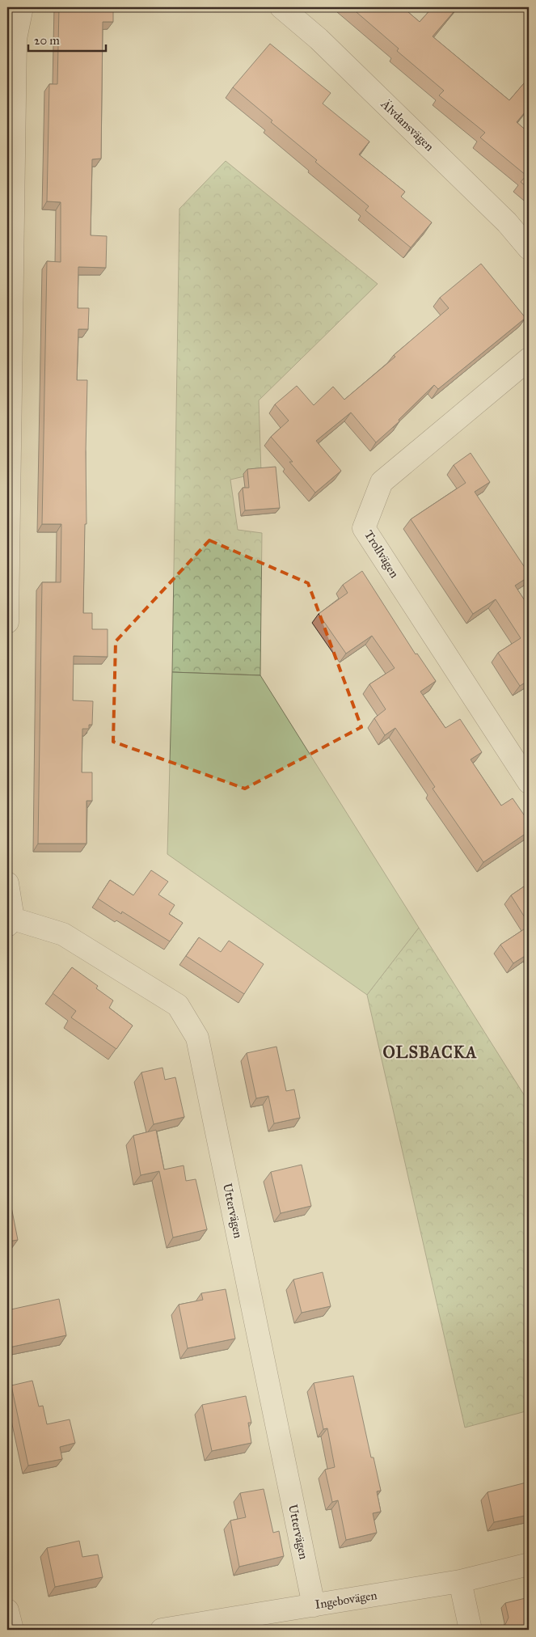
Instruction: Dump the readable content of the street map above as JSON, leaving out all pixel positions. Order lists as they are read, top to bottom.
{
  "streets": {
    "street": [
      "Älvdansvägen",
      "Trollvägen",
      "Uttervägen",
      "Ingebovägen"
    ]
  },
  "crossings": [
    ["Uttervägen", "Ingebovägen"]
  ],
  "districts": ["OLSBACKA"],
  "scale_bar": "20 m"
}
